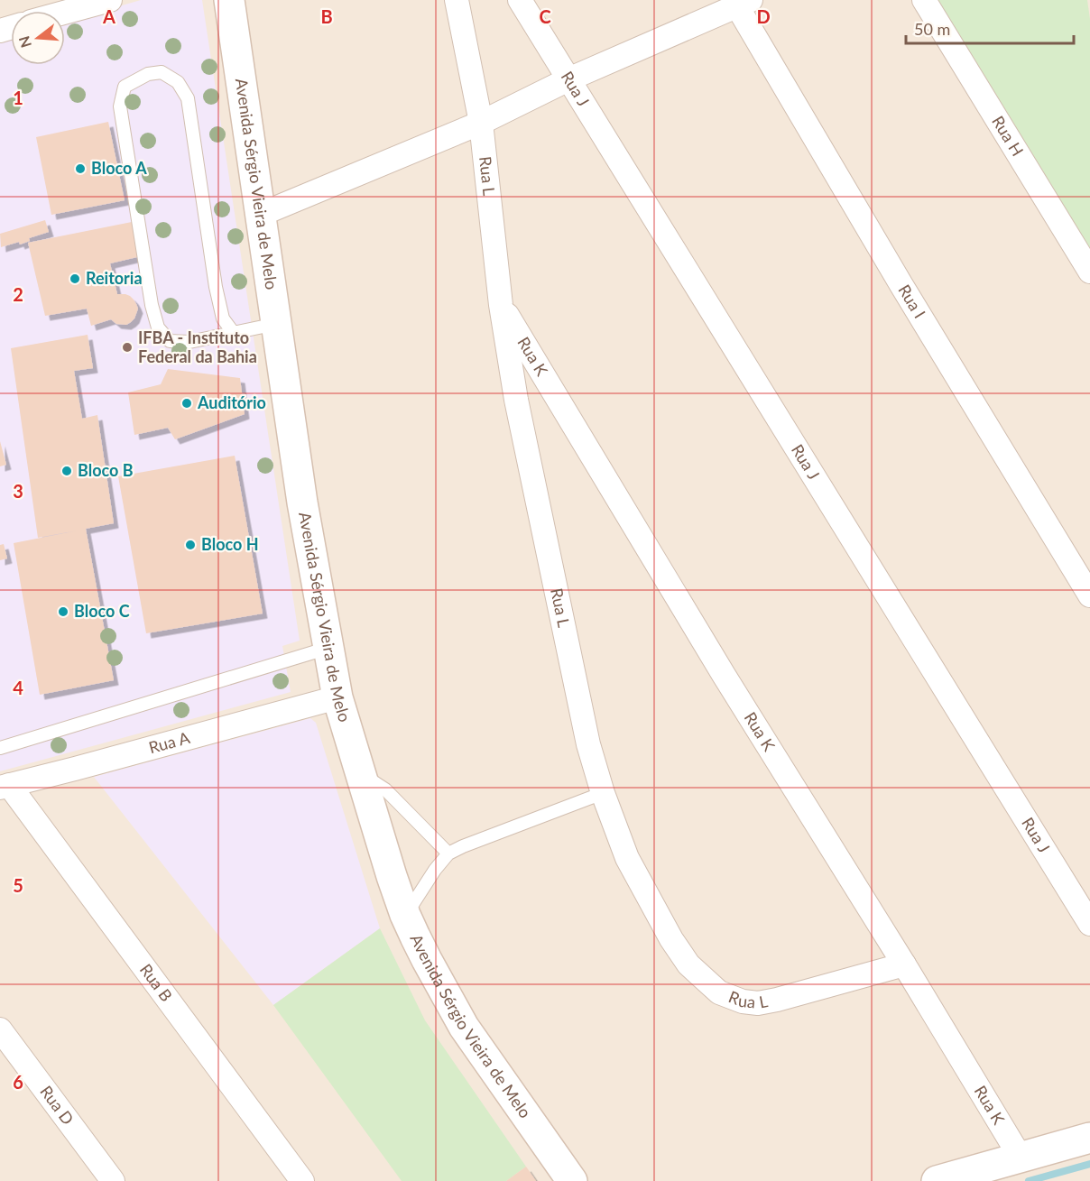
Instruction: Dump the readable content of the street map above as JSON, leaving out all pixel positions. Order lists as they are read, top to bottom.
{
  "streets": {
    "street": [
      "Rua J",
      "Rua H",
      "Rua L",
      "Avenida Sérgio Vieira de Melo",
      "Rua I",
      "Rua K",
      "Rua A",
      "Rua B",
      "Rua D"
    ]
  },
  "crossings": [
    ["Rua L", "Rua K"],
    ["Avenida Sérgio Vieira de Melo", "Rua A"],
    ["Rua A", "Rua B"]
  ],
  "places": [
    "Bloco A",
    "Reitoria",
    "IFBA - Instituto Federal da Bahia",
    "Auditório",
    "Bloco B",
    "Bloco H",
    "Bloco C"
  ],
  "scale_bar": "50 m",
  "north": "left",
  "grid": {
    "columns": [
      "A",
      "B",
      "C",
      "D"
    ],
    "rows": [
      "1",
      "2",
      "3",
      "4",
      "5",
      "6"
    ]
  }
}
